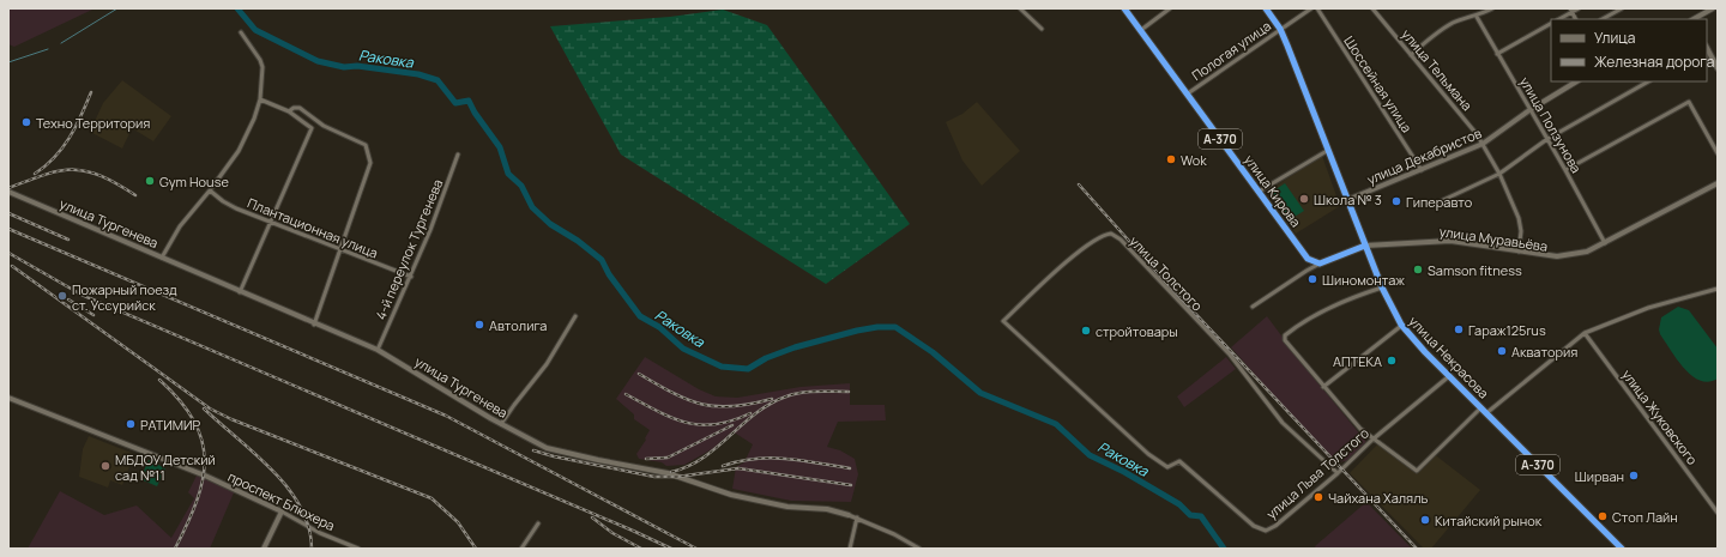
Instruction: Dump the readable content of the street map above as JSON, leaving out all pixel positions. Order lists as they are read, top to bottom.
{
  "streets": {
    "highway": ["А-370", "улица Кирова", "улица Некрасова"],
    "street": [
      "Пологая улица",
      "улица Тельмана",
      "Шоссейная улица",
      "улица Ползунова",
      "улица Декабристов",
      "улица Тургенева",
      "Плантационная улица",
      "улица Муравьёва",
      "4-й переулок Тургенева",
      "улица Толстого",
      "улица Жуковского",
      "улица Льва Толстого",
      "проспект Блюхера"
    ]
  },
  "crossings": [
    ["Пологая улица", "улица Кирова"],
    ["Пологая улица", "улица Некрасова"],
    ["улица Тельмана", "улица Декабристов"],
    ["улица Тельмана", "улица Муравьёва"],
    ["Шоссейная улица", "улица Декабристов"],
    ["улица Ползунова", "улица Декабристов"],
    ["улица Ползунова", "улица Муравьёва"],
    ["улица Декабристов", "улица Некрасова"],
    ["улица Тургенева", "4-й переулок Тургенева"],
    ["Плантационная улица", "4-й переулок Тургенева"],
    ["улица Муравьёва", "улица Некрасова"],
    ["улица Толстого", "улица Льва Толстого"],
    ["улица Некрасова", "улица Льва Толстого"]
  ],
  "water": ["Раковка"],
  "places": [
    "Техно Территория",
    "Wok",
    "Gym House",
    "Школа № 3",
    "Гиперавто",
    "Samson fitness",
    "Шиномонтаж",
    "Пожарный поезд ст. Уссурийск",
    "Автолига",
    "Гараж125rus",
    "стройтовары",
    "Акватория",
    "АПТЕКА",
    "РАТИМИР",
    "МБДОУ Детский сад №11",
    "Ширван",
    "Чайхана Халяль",
    "Стоп Лайн",
    "Китайский рынок"
  ],
  "legend": ["Улица", "Железная дорога"]
}
